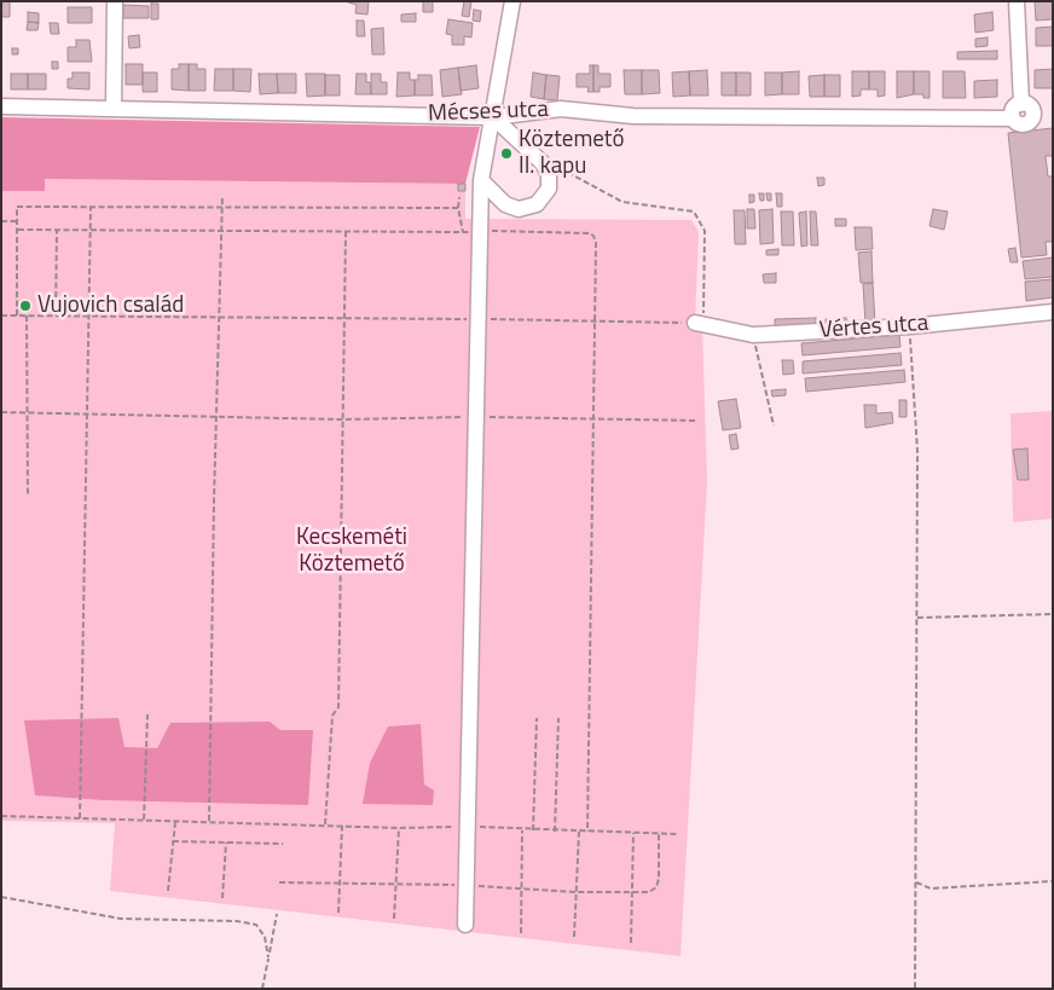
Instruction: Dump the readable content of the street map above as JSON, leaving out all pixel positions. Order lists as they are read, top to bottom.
{
  "streets": {
    "street": ["Mécses utca", "Vértes utca"]
  },
  "parks": ["Kecskeméti Köztemető"],
  "places": ["Köztemető II. kapu", "Vujovich család"]
}
